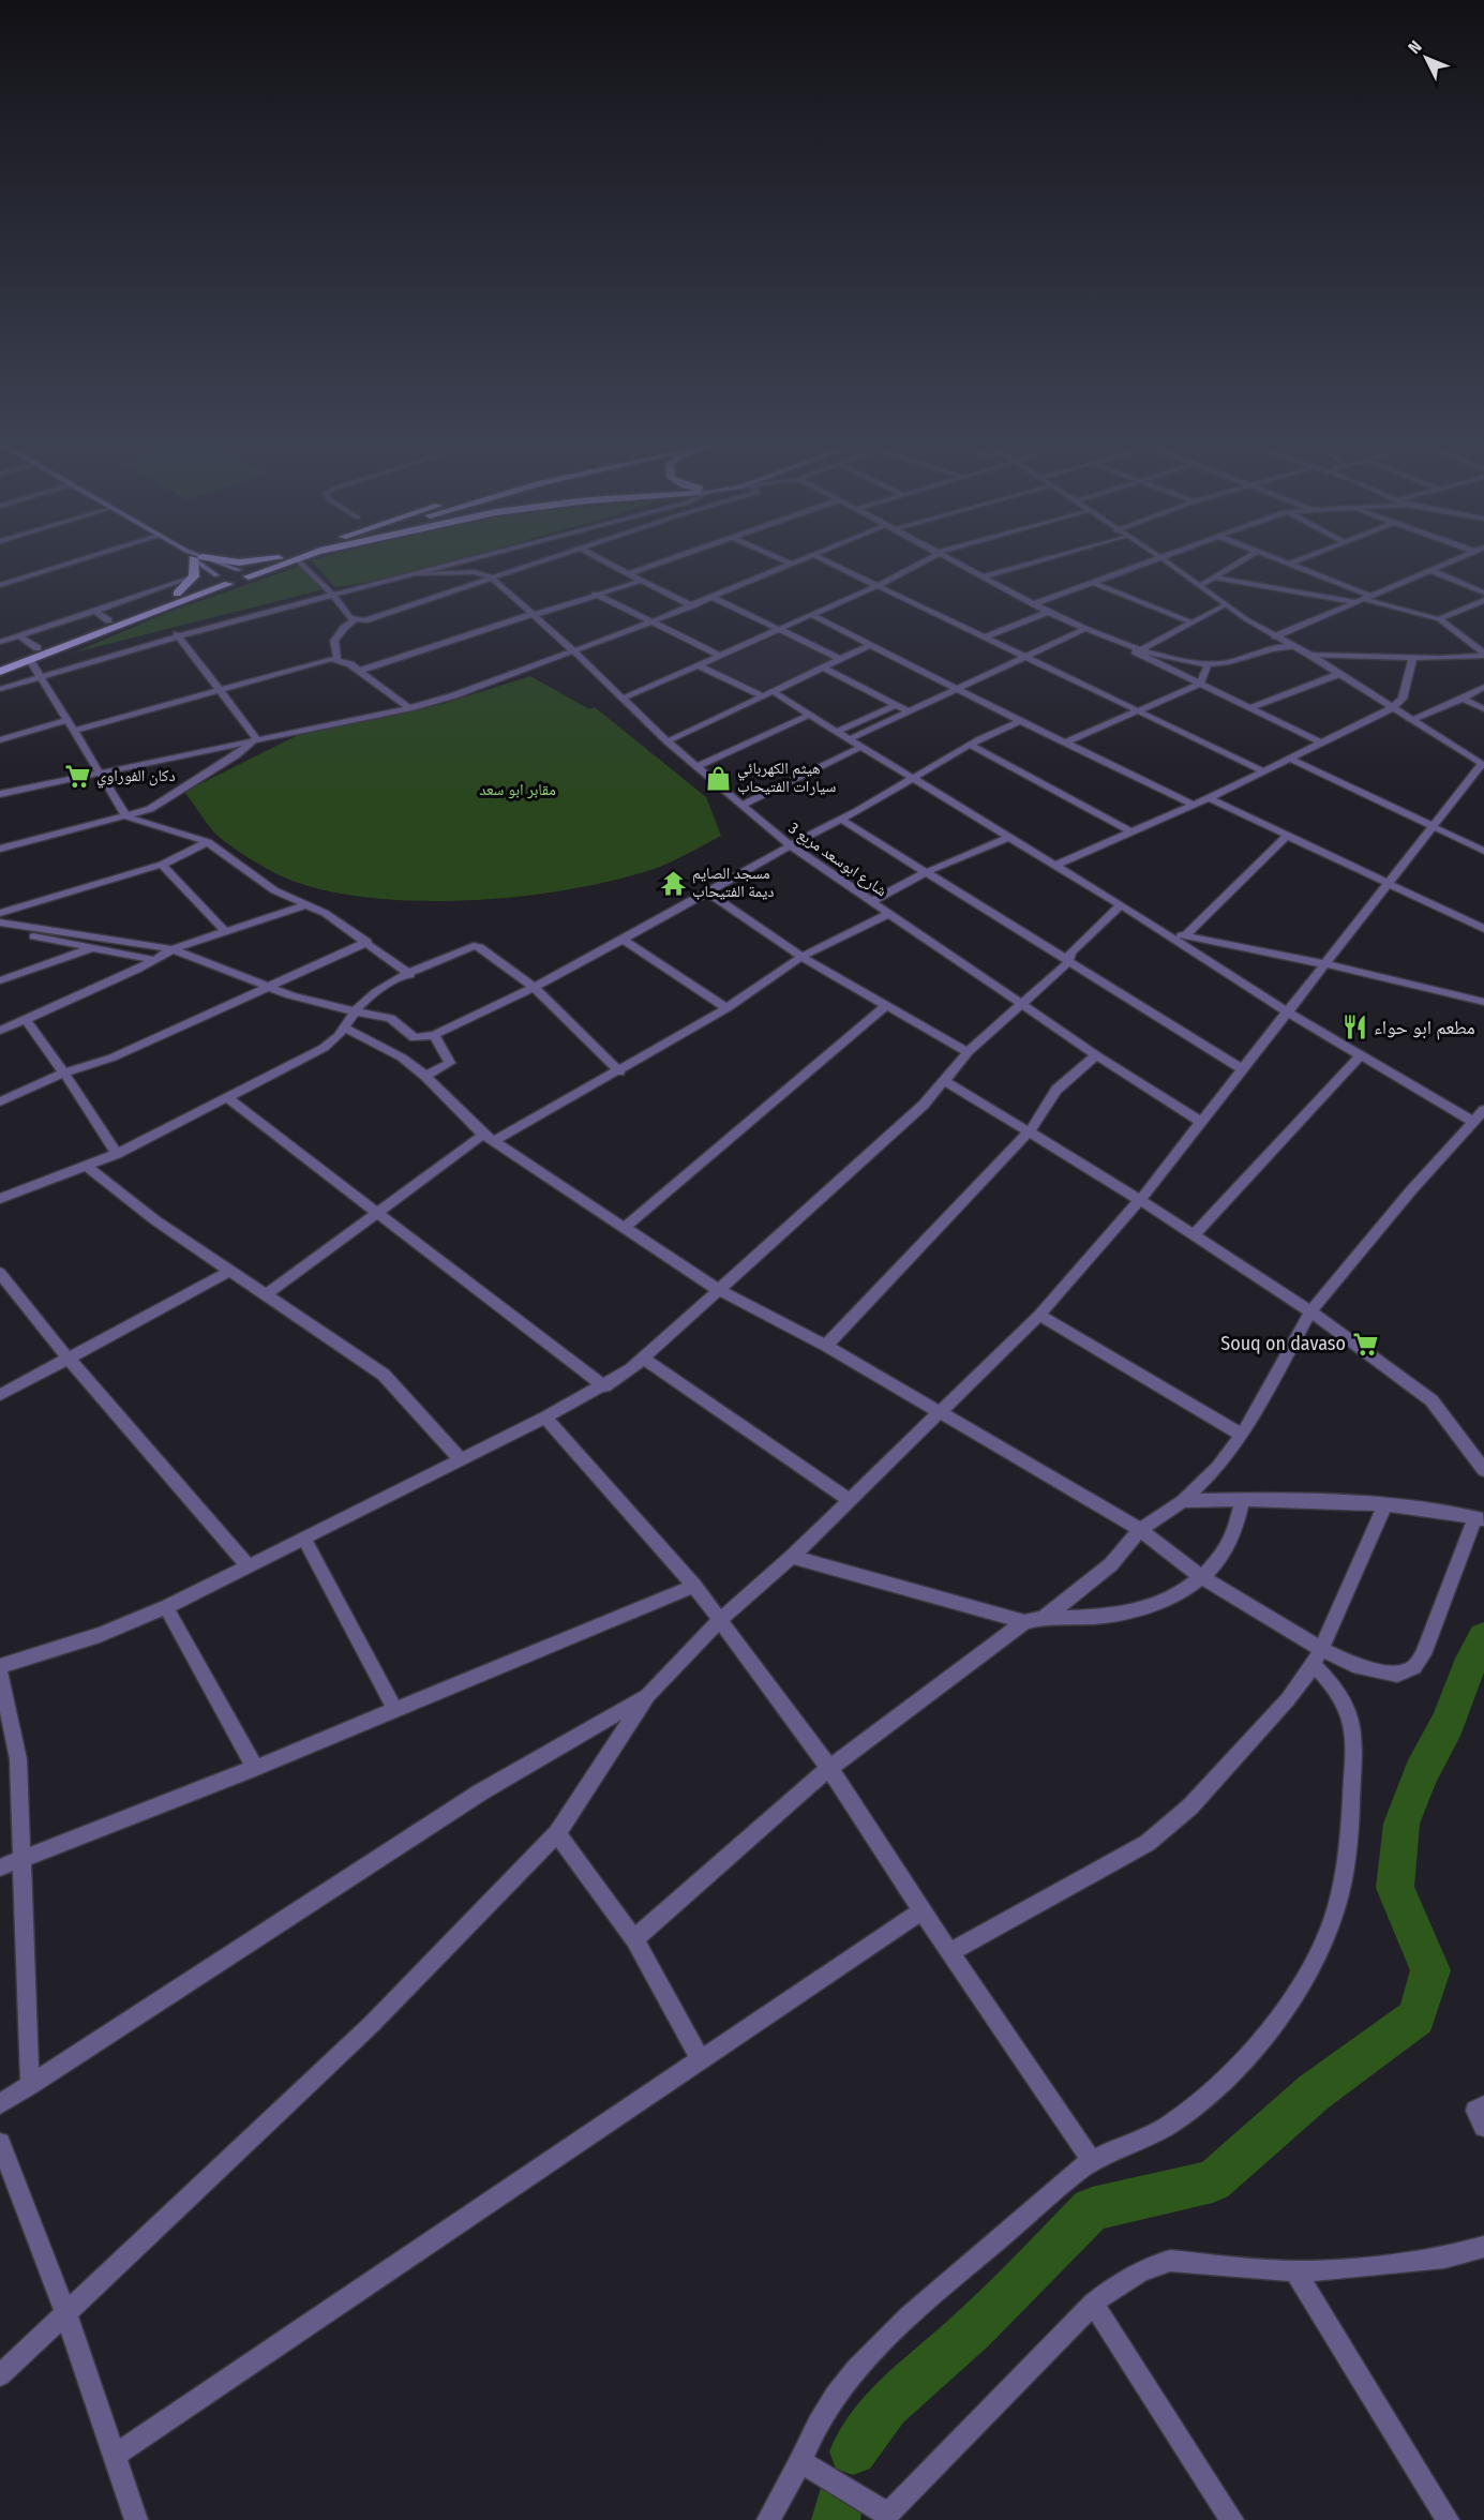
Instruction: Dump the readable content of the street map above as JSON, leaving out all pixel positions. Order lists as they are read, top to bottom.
{
  "streets": {
    "street": ["شارع ابوسعد مربع 3"]
  },
  "parks": ["مقابر ابو سعد"],
  "places": {
    "supermarket": ["دكان الفوراوي", "Souq on davaso"],
    "shop": ["هيثم الكهربائي سيارات الفتيحاب"],
    "temple": ["مسجد الصايم ديمة الفتيحاب"],
    "restaurant": ["مطعم ابو حواء"]
  },
  "north": "top left"
}
